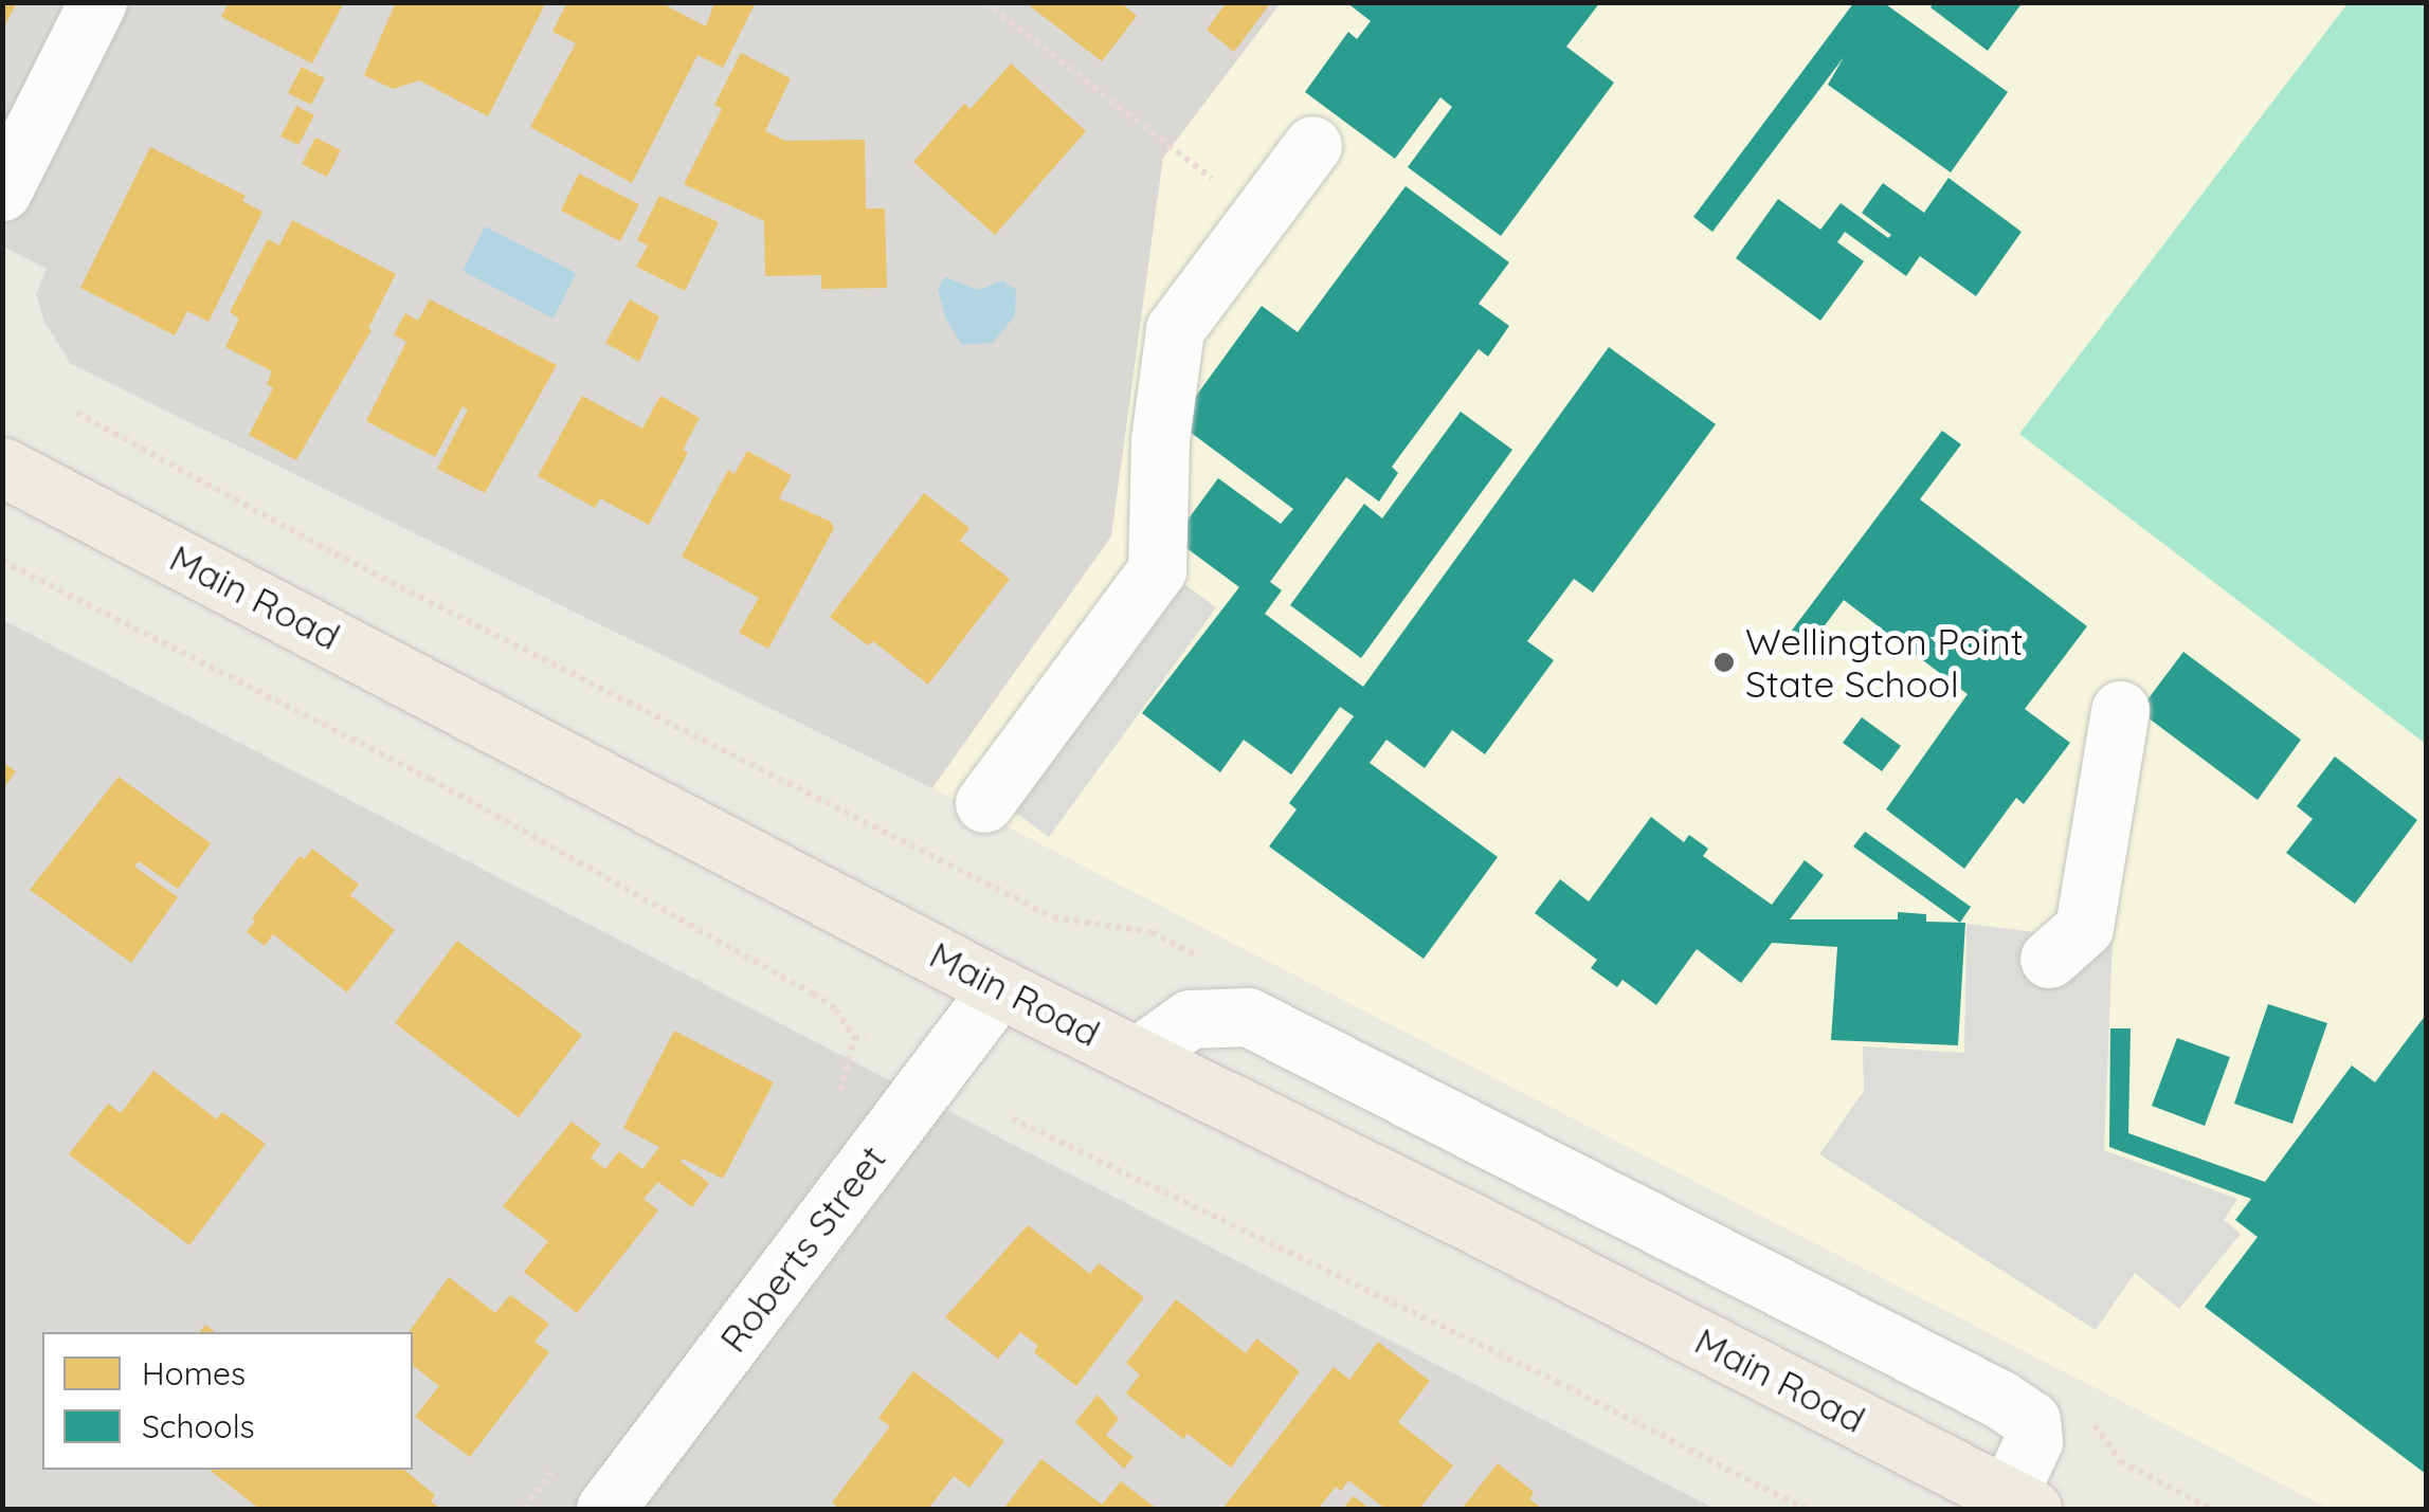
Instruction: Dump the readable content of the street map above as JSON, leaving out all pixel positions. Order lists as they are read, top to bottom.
{
  "streets": {
    "main road": ["Main Road"],
    "street": ["Roberts Street"]
  },
  "crossings": [
    ["Main Road", "Roberts Street"]
  ],
  "places": ["Wellington Point State School"],
  "legend": ["Homes", "Schools"]
}
